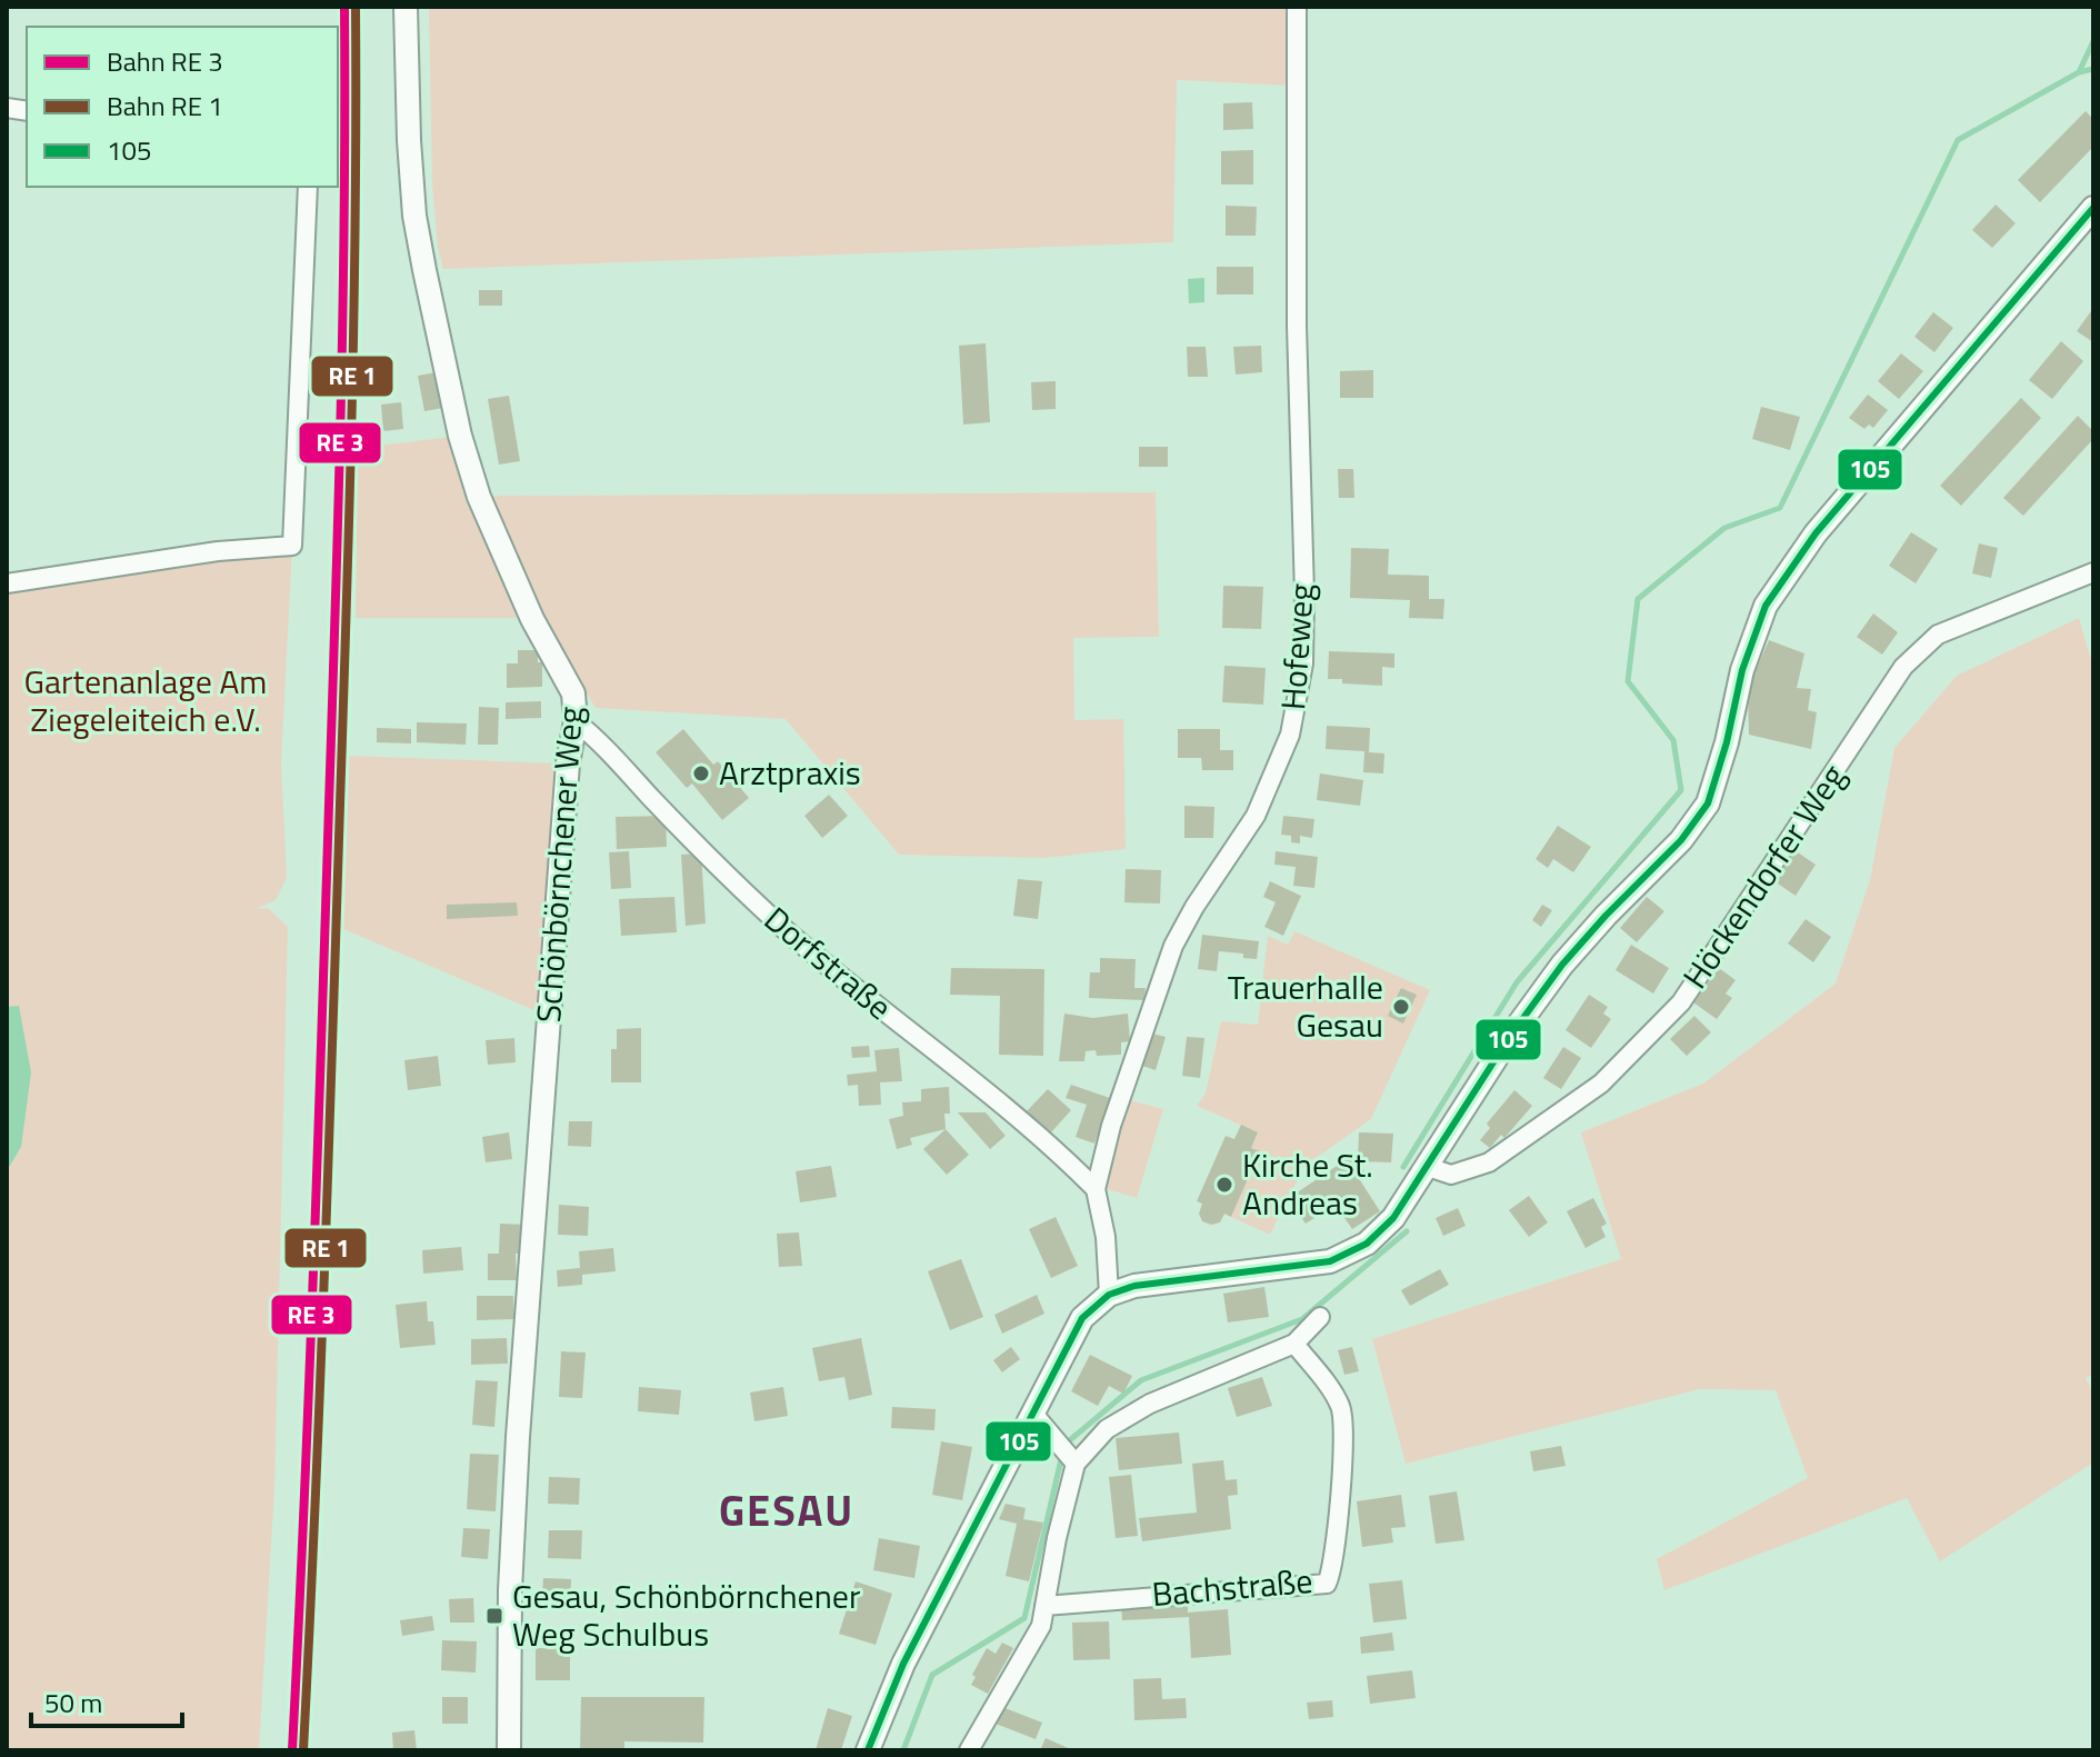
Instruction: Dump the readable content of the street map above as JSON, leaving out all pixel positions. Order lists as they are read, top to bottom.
{
  "streets": {
    "street": [
      "Hofeweg",
      "Schönbörnchener Weg",
      "Höckendorfer Weg",
      "Dorfstraße",
      "Bachstraße"
    ]
  },
  "crossings": [
    ["Hofeweg", "Dorfstraße"],
    ["Schönbörnchener Weg", "Dorfstraße"]
  ],
  "districts": ["GESAU"],
  "parks": ["Gartenanlage Am Ziegeleiteich e.V."],
  "places": {
    "other": ["Arztpraxis", "Trauerhalle Gesau", "Kirche St. Andreas"],
    "transit": ["Gesau, Schönbörnchener Weg Schulbus"]
  },
  "lines": ["transit line 105"],
  "legend": ["Bahn RE 3", "Bahn RE 1", "105"],
  "scale_bar": "50 m"
}
